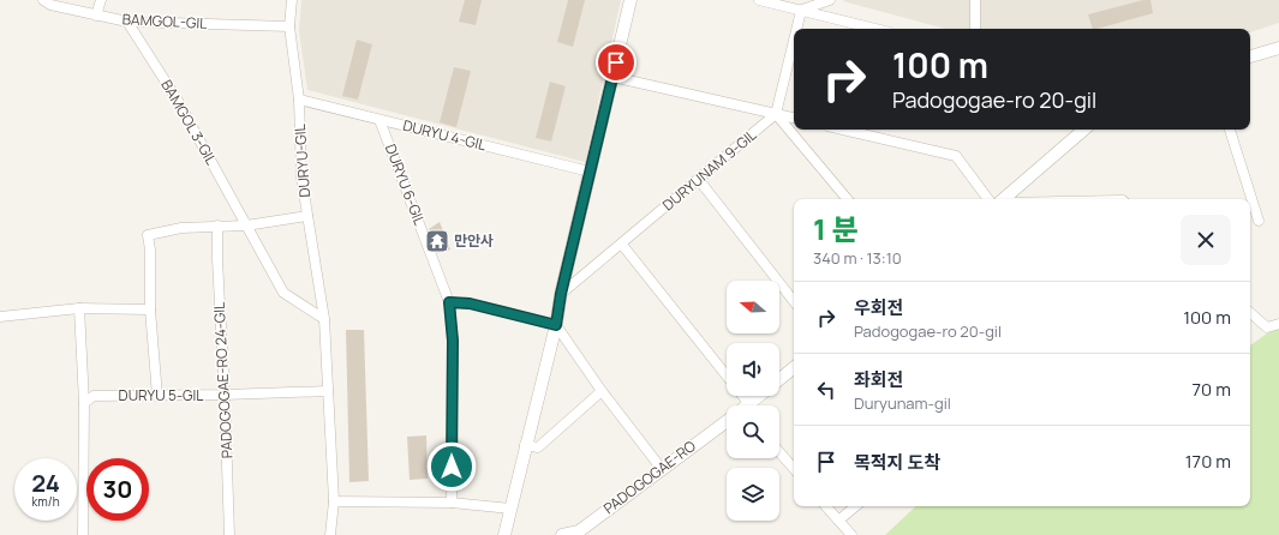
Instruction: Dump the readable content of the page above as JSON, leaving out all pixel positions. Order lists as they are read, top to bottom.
{
  "streets": {
    "street": [
      "BAMGOL-GIL",
      "BAMGOL 3-GIL",
      "DURYU 4-GIL",
      "DURYU-GIL",
      "DURYUNAM 9-GIL",
      "DURYU 6-GIL",
      "PADOGOGAE-RO 24-GIL",
      "DURYU 5-GIL",
      "PADOGOGAE-RO"
    ]
  },
  "crossings": [
    ["BAMGOL-GIL", "BAMGOL 3-GIL"],
    ["BAMGOL-GIL", "DURYU-GIL"],
    ["DURYU 4-GIL", "DURYU-GIL"],
    ["DURYU 4-GIL", "DURYU 6-GIL"],
    ["DURYU-GIL", "DURYU 5-GIL"],
    ["PADOGOGAE-RO 24-GIL", "DURYU 5-GIL"]
  ],
  "places": {
    "temple": ["만안사"]
  },
  "north": "left",
  "page": {
    "turn": ["100 m", "Padogogae-ro 20-gil"],
    "heading": ["1 분", "340 m · 13:10"],
    "list": [
      {
        "name": "우회전",
        "note": "Padogogae-ro 20-gil",
        "value": "100 m"
      },
      {
        "name": "좌회전",
        "note": "Duryunam-gil",
        "value": "70 m"
      },
      {
        "name": "목적지 도착",
        "value": "170 m"
      }
    ],
    "speed": "24 km/h",
    "limit": "30"
  }
}
